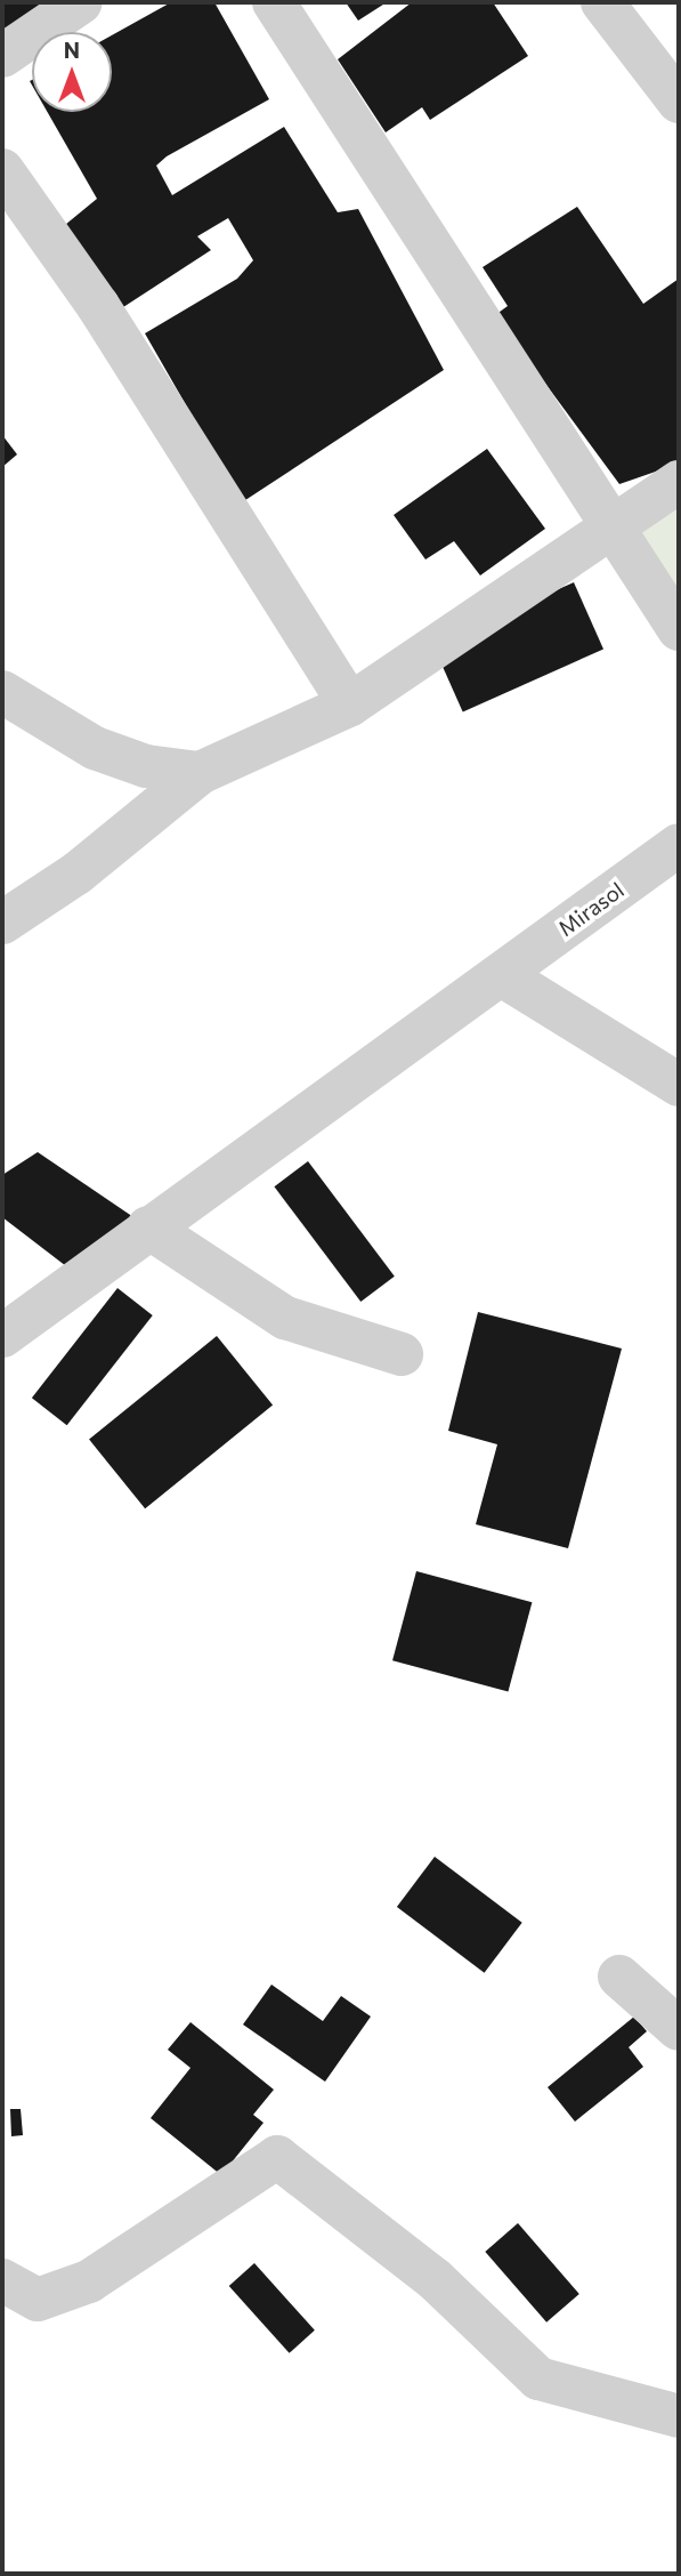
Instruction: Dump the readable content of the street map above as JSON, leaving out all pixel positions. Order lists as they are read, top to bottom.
{
  "streets": {
    "street": ["Mirasol"]
  },
  "north": "top"
}
